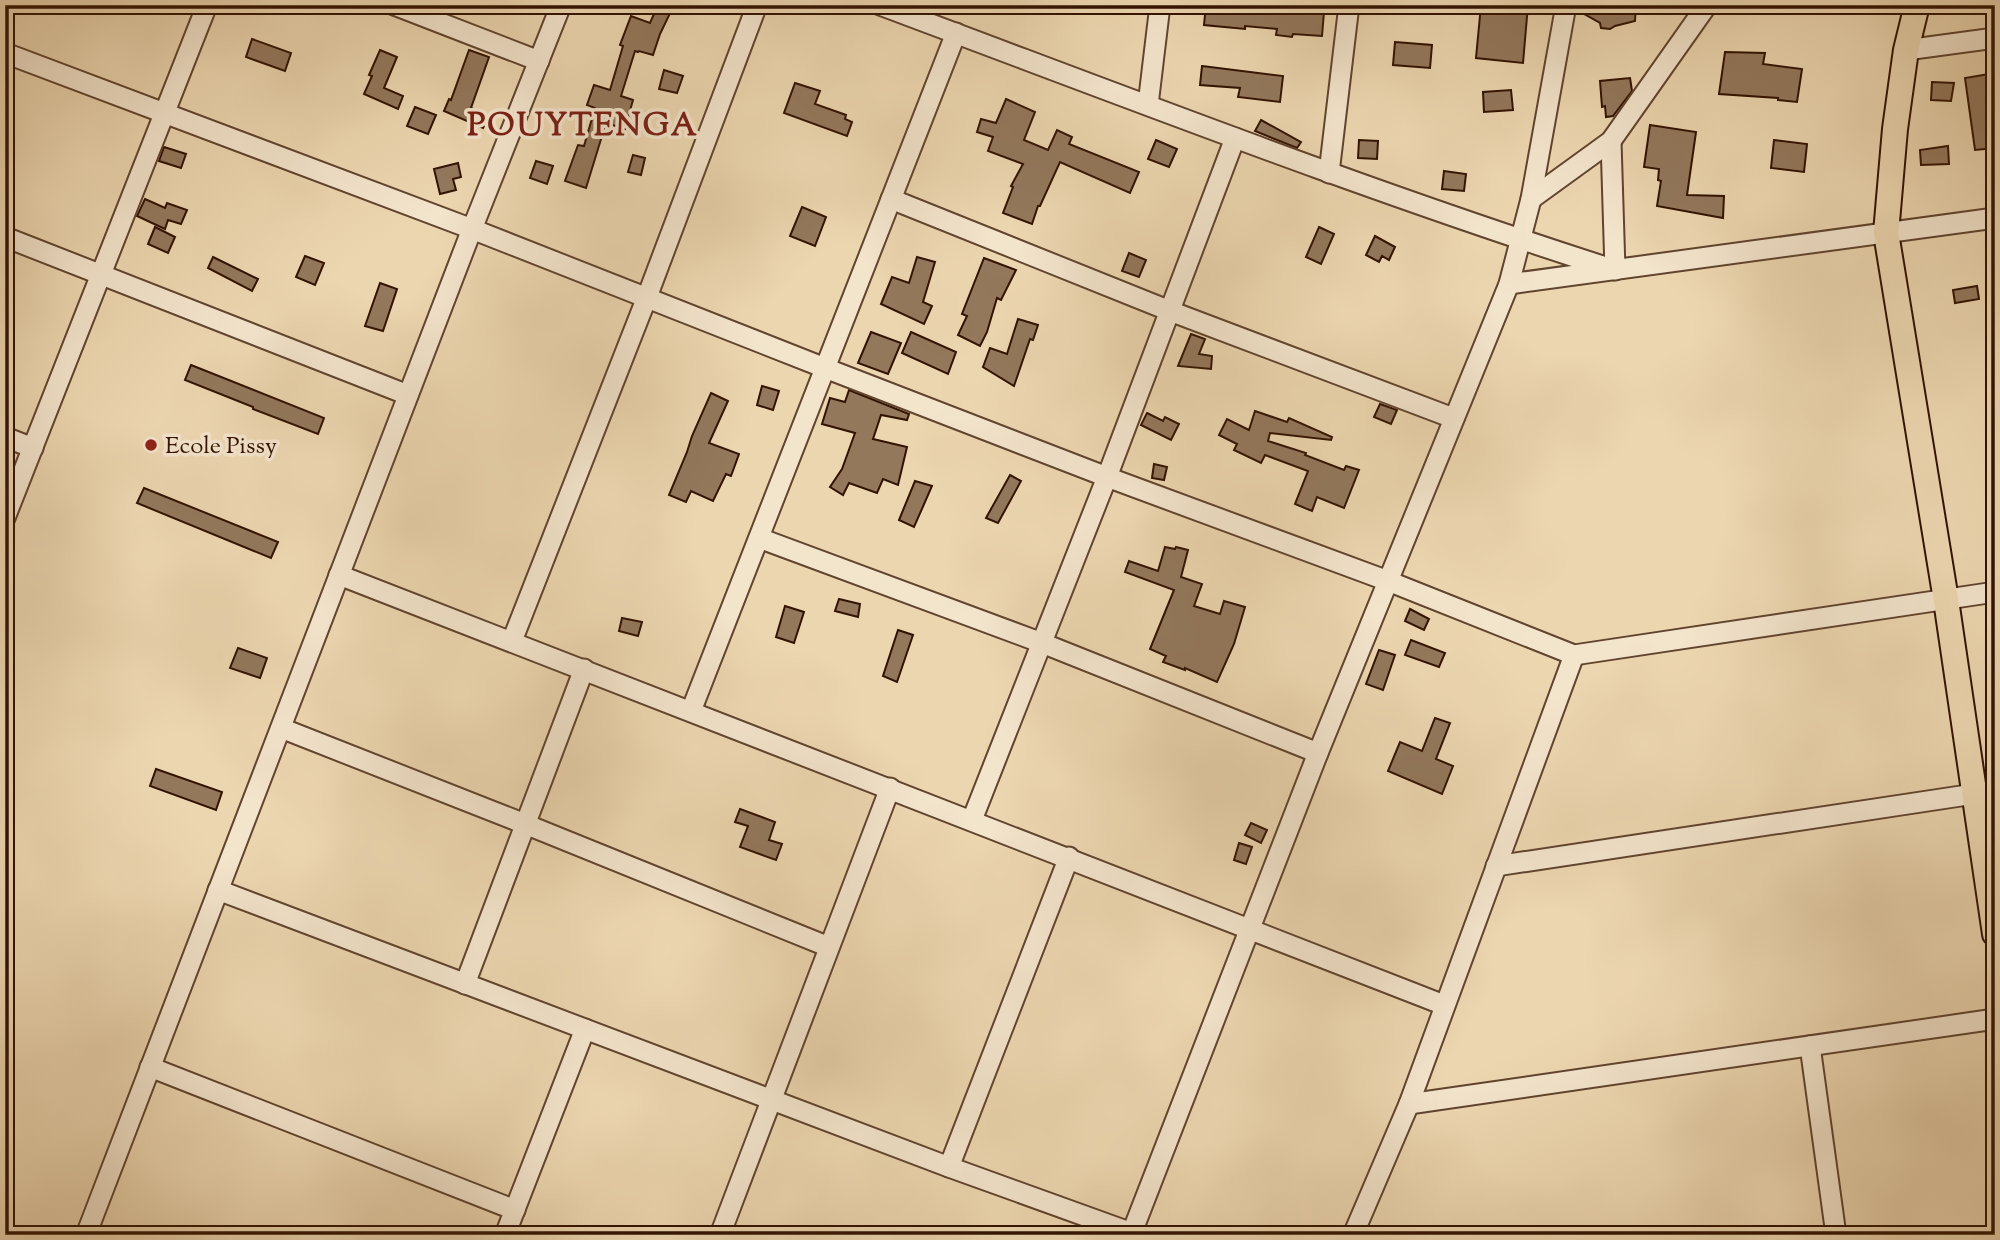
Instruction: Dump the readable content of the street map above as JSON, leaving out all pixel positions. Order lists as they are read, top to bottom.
{
  "districts": ["POUYTENGA"],
  "places": ["Ecole Pissy"]
}
